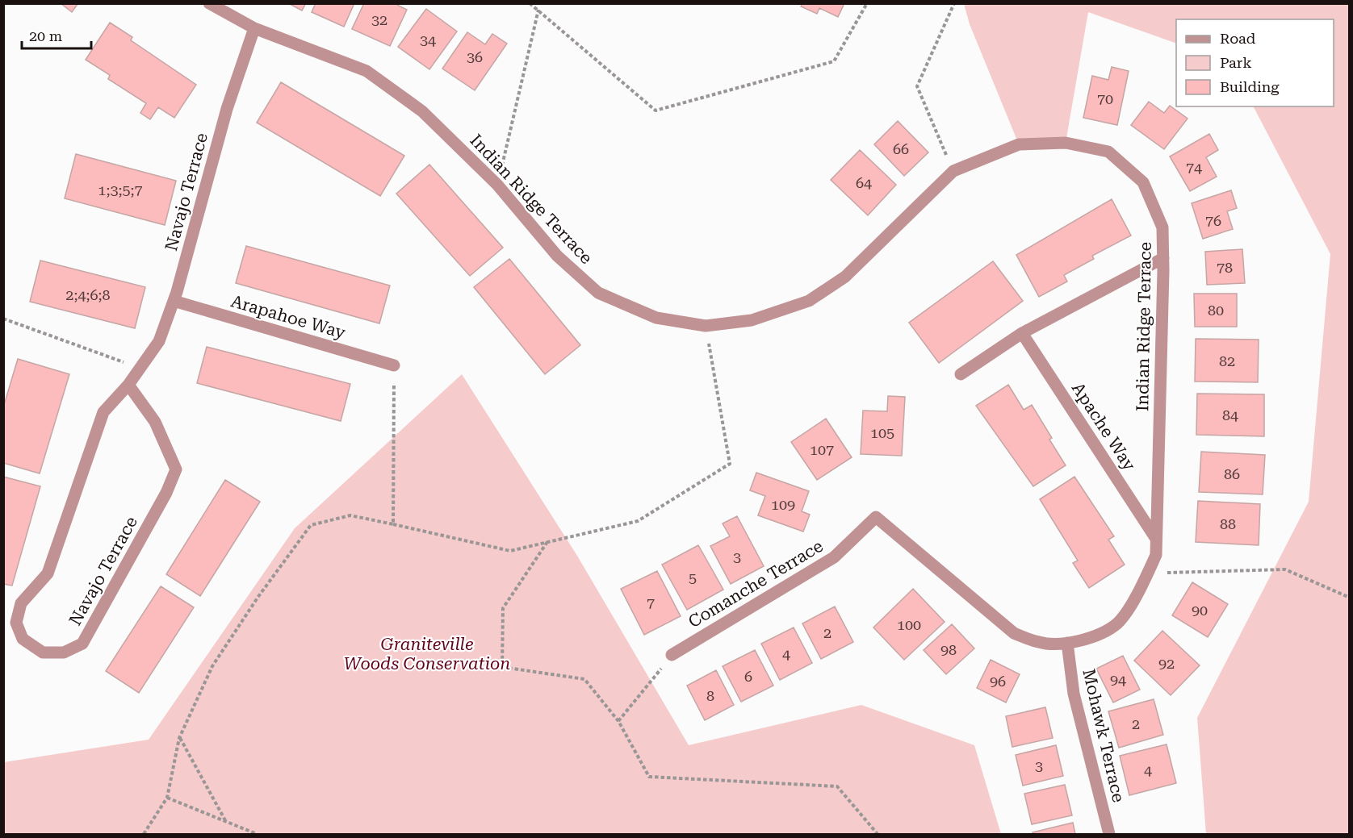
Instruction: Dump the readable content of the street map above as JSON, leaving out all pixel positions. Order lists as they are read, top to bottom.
{
  "streets": {
    "street": [
      "Navajo Terrace",
      "Indian Ridge Terrace",
      "Arapahoe Way",
      "Apache Way",
      "Comanche Terrace",
      "Mohawk Terrace"
    ]
  },
  "crossings": [
    ["Navajo Terrace", "Indian Ridge Terrace"],
    ["Navajo Terrace", "Arapahoe Way"],
    ["Indian Ridge Terrace", "Apache Way"],
    ["Indian Ridge Terrace", "Comanche Terrace"],
    ["Indian Ridge Terrace", "Mohawk Terrace"]
  ],
  "parks": ["Graniteville Woods Conservation"],
  "house_numbers": [
    "32",
    "34",
    "36",
    "70",
    "66",
    "74",
    "64",
    "1;3;5;7",
    "76",
    "78",
    "2;4;6;8",
    "80",
    "82",
    "84",
    "105",
    "107",
    "86",
    "109",
    "88",
    "3",
    "5",
    "7",
    "90",
    "100",
    "2",
    "98",
    "4",
    "92",
    "6",
    "94",
    "96",
    "8",
    "2",
    "3",
    "4"
  ],
  "legend": ["Road", "Park", "Building"],
  "scale_bar": "20 m"
}
